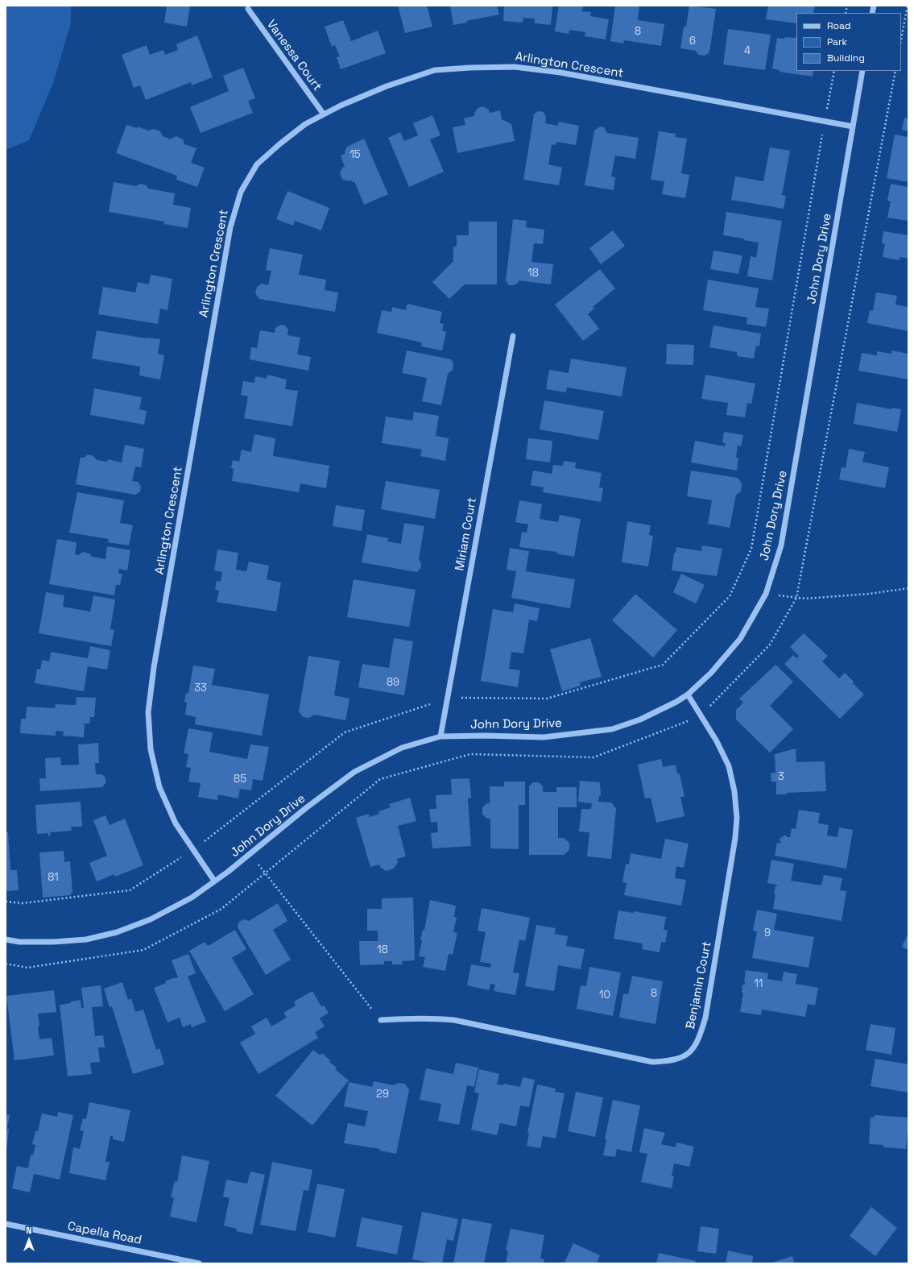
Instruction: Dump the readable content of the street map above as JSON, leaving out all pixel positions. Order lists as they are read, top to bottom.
{
  "streets": {
    "street": [
      "Vanessa Court",
      "Arlington Crescent",
      "John Dory Drive",
      "Miriam Court",
      "Benjamin Court",
      "Capella Road"
    ]
  },
  "crossings": [
    ["Vanessa Court", "Arlington Crescent"],
    ["Arlington Crescent", "John Dory Drive"],
    ["John Dory Drive", "Miriam Court"],
    ["John Dory Drive", "Benjamin Court"]
  ],
  "house_numbers": [
    "8",
    "6",
    "4",
    "15",
    "18",
    "89",
    "33",
    "3",
    "85",
    "81",
    "9",
    "18",
    "11",
    "8",
    "10",
    "29"
  ],
  "legend": ["Road", "Park", "Building"],
  "north": "top"
}
